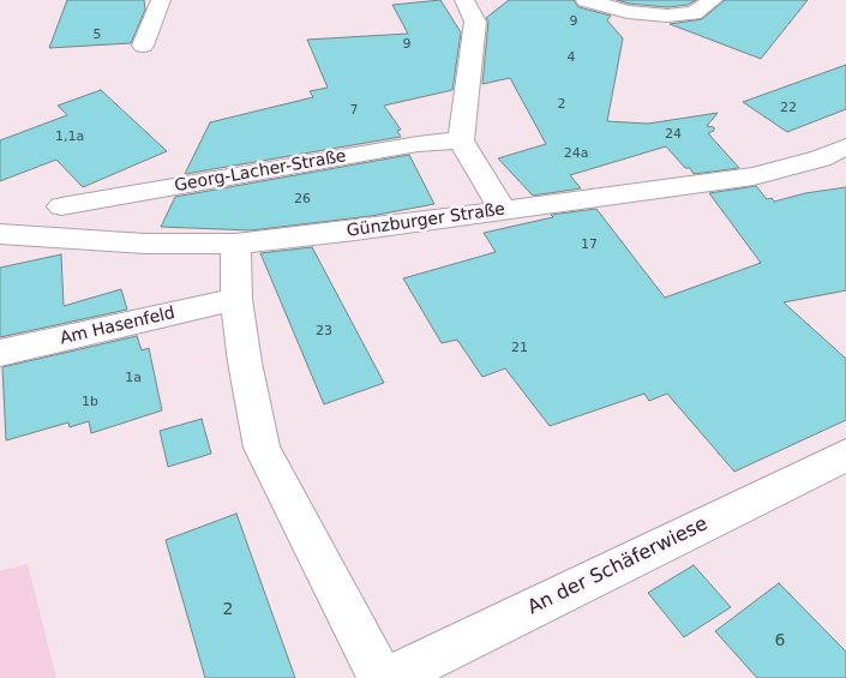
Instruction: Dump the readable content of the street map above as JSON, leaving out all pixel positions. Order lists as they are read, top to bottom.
{
  "streets": {
    "street": [
      "Georg-Lacher-Straße",
      "Günzburger Straße",
      "Am Hasenfeld",
      "An der Schäferwiese"
    ]
  },
  "house_numbers": [
    "9",
    "5",
    "9",
    "4",
    "2",
    "22",
    "7",
    "24",
    "1,1a",
    "24a",
    "26",
    "17",
    "23",
    "21",
    "1a",
    "1b",
    "2",
    "6"
  ]
}
